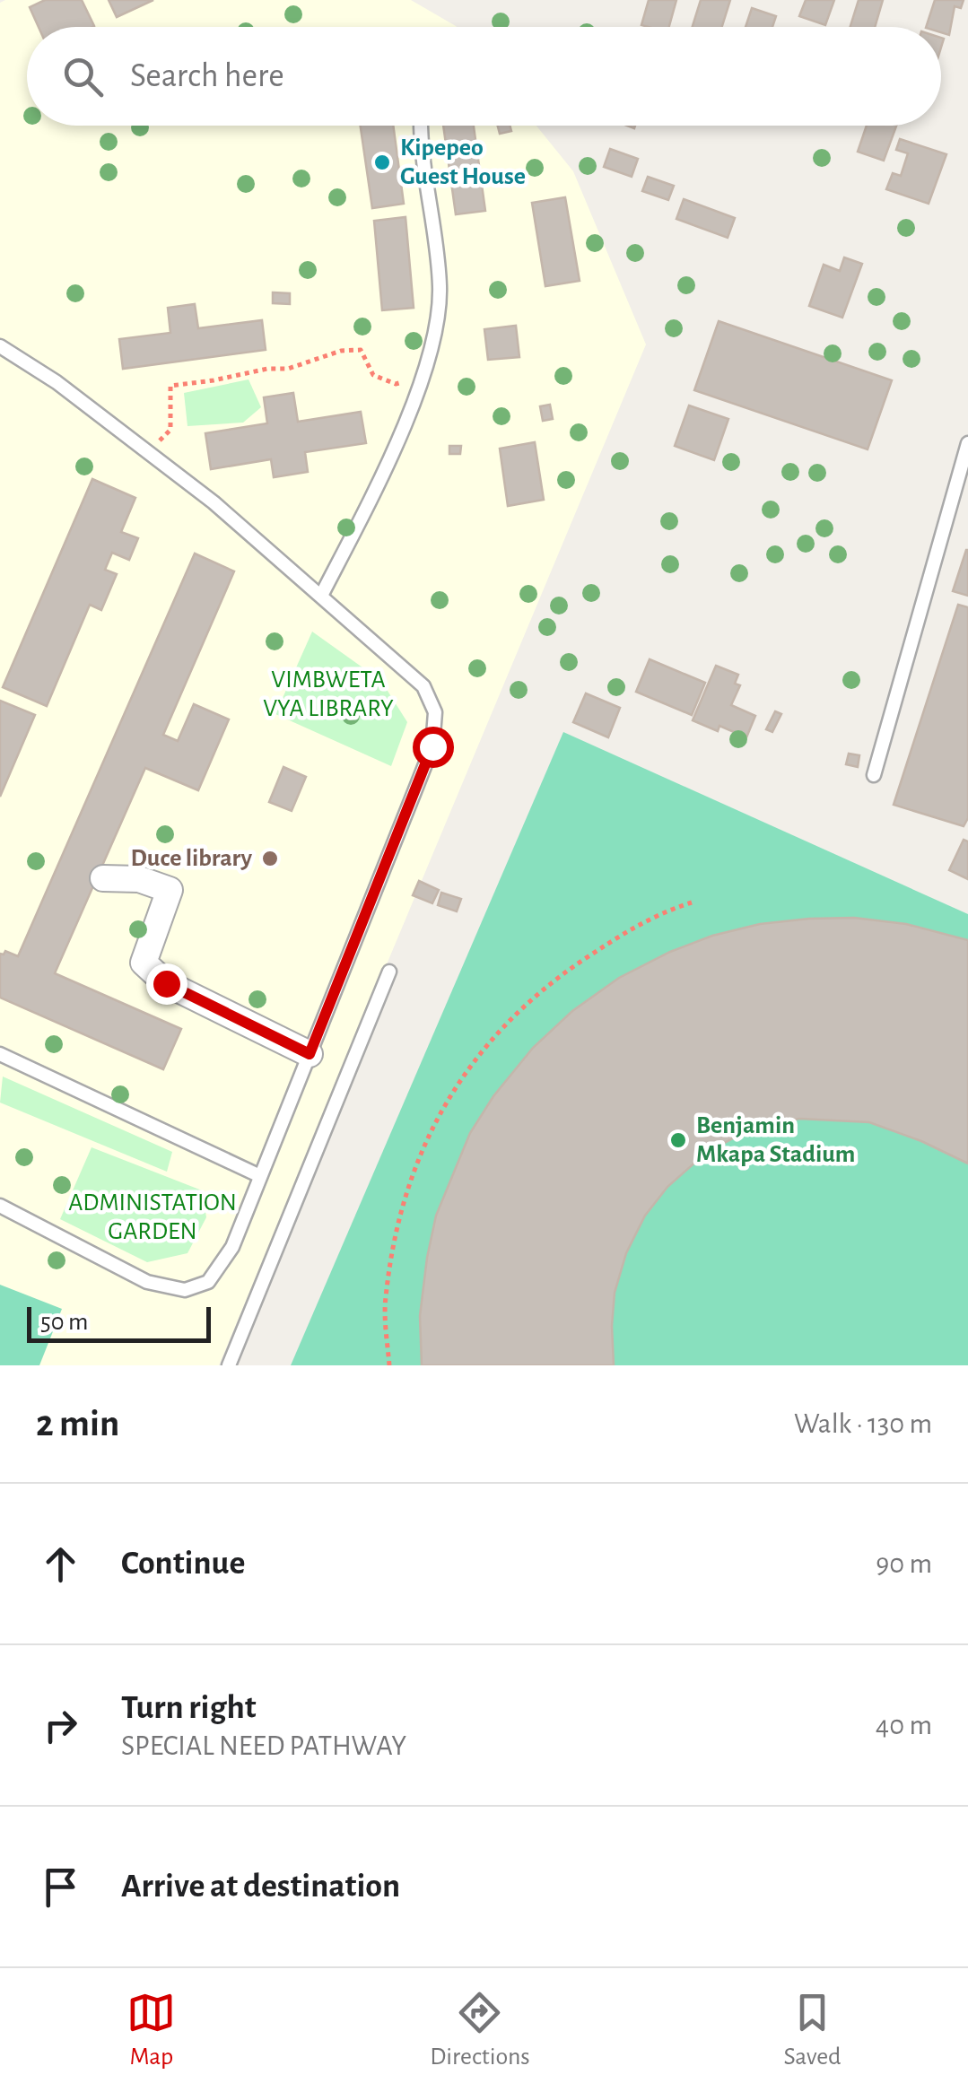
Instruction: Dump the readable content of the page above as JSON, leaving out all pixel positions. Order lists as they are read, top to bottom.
{
  "parks": ["VIMBWETA VYA LIBRARY", "ADMINISTATION GARDEN"],
  "places": ["Kipepeo Guest House", "Duce library", "Benjamin Mkapa Stadium"],
  "scale_bar": "50 m",
  "page": {
    "search": "Search here",
    "scale": "50 m",
    "heading": ["2 min", "Walk · 130 m"],
    "list": [
      ["Continue", "90 m"],
      ["Turn right", "SPECIAL NEED PATHWAY", "40 m"],
      "Arrive at destination"
    ],
    "nav": ["Map", "Directions", "Saved"]
  }
}
